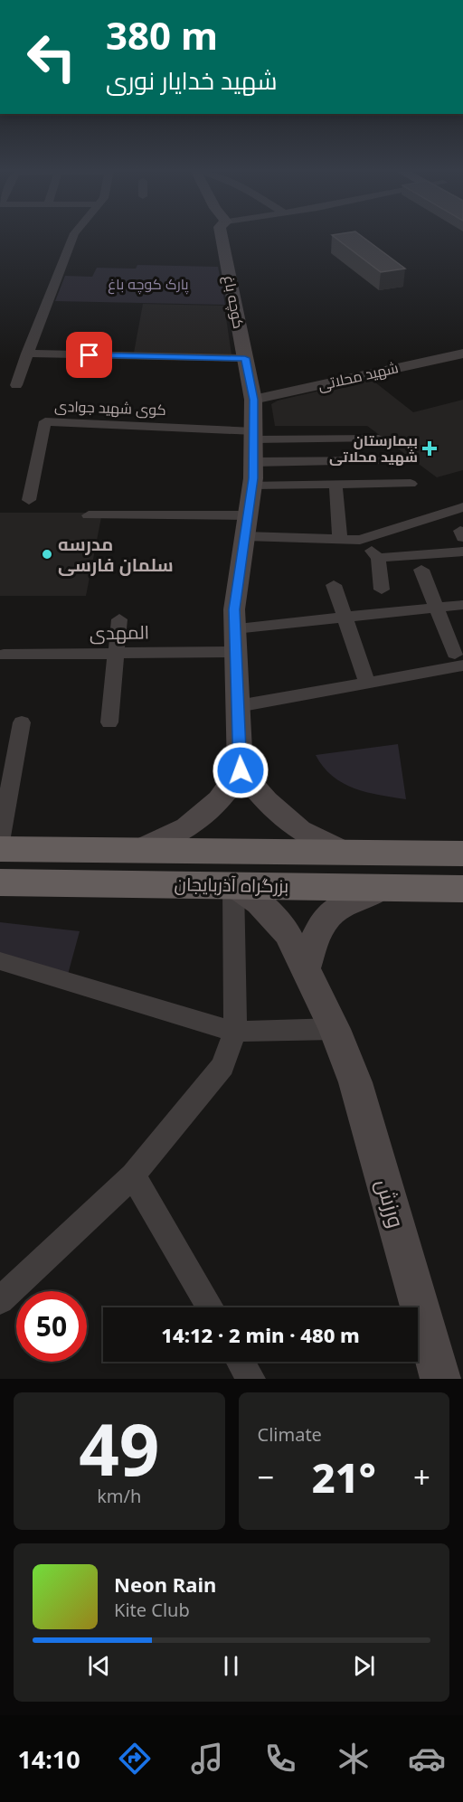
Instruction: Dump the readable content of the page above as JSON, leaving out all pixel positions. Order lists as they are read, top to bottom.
{
  "streets": {
    "highway": ["بزرگراه آذربایجان"],
    "main road": ["کوچه باغ", "ورزش"],
    "street": ["شهید محلاتی", "کوی شهید جوادی", "المهدی"]
  },
  "crossings": [
    ["کوچه باغ", "شهید محلاتی"],
    ["کوچه باغ", "کوی شهید جوادی"],
    ["کوچه باغ", "المهدی"],
    ["بزرگراه آذربایجان", "ورزش"]
  ],
  "parks": ["پارک کوچه باغ"],
  "places": {
    "health": ["بیمارستان شهید محلاتی"],
    "other": ["مدرسه سلمان فارسی"]
  },
  "page": {
    "turn": ["380 m", "شهید خدایار نوری"],
    "limit": "50",
    "trip": "14:12 · 2 min · 480 m",
    "tile": [
      ["49", "km/h"],
      "Climate"
    ],
    "heat": ["−", "21°", "+"],
    "song": ["Neon Rain", "Kite Club"],
    "tabs": "14:10"
  }
}
